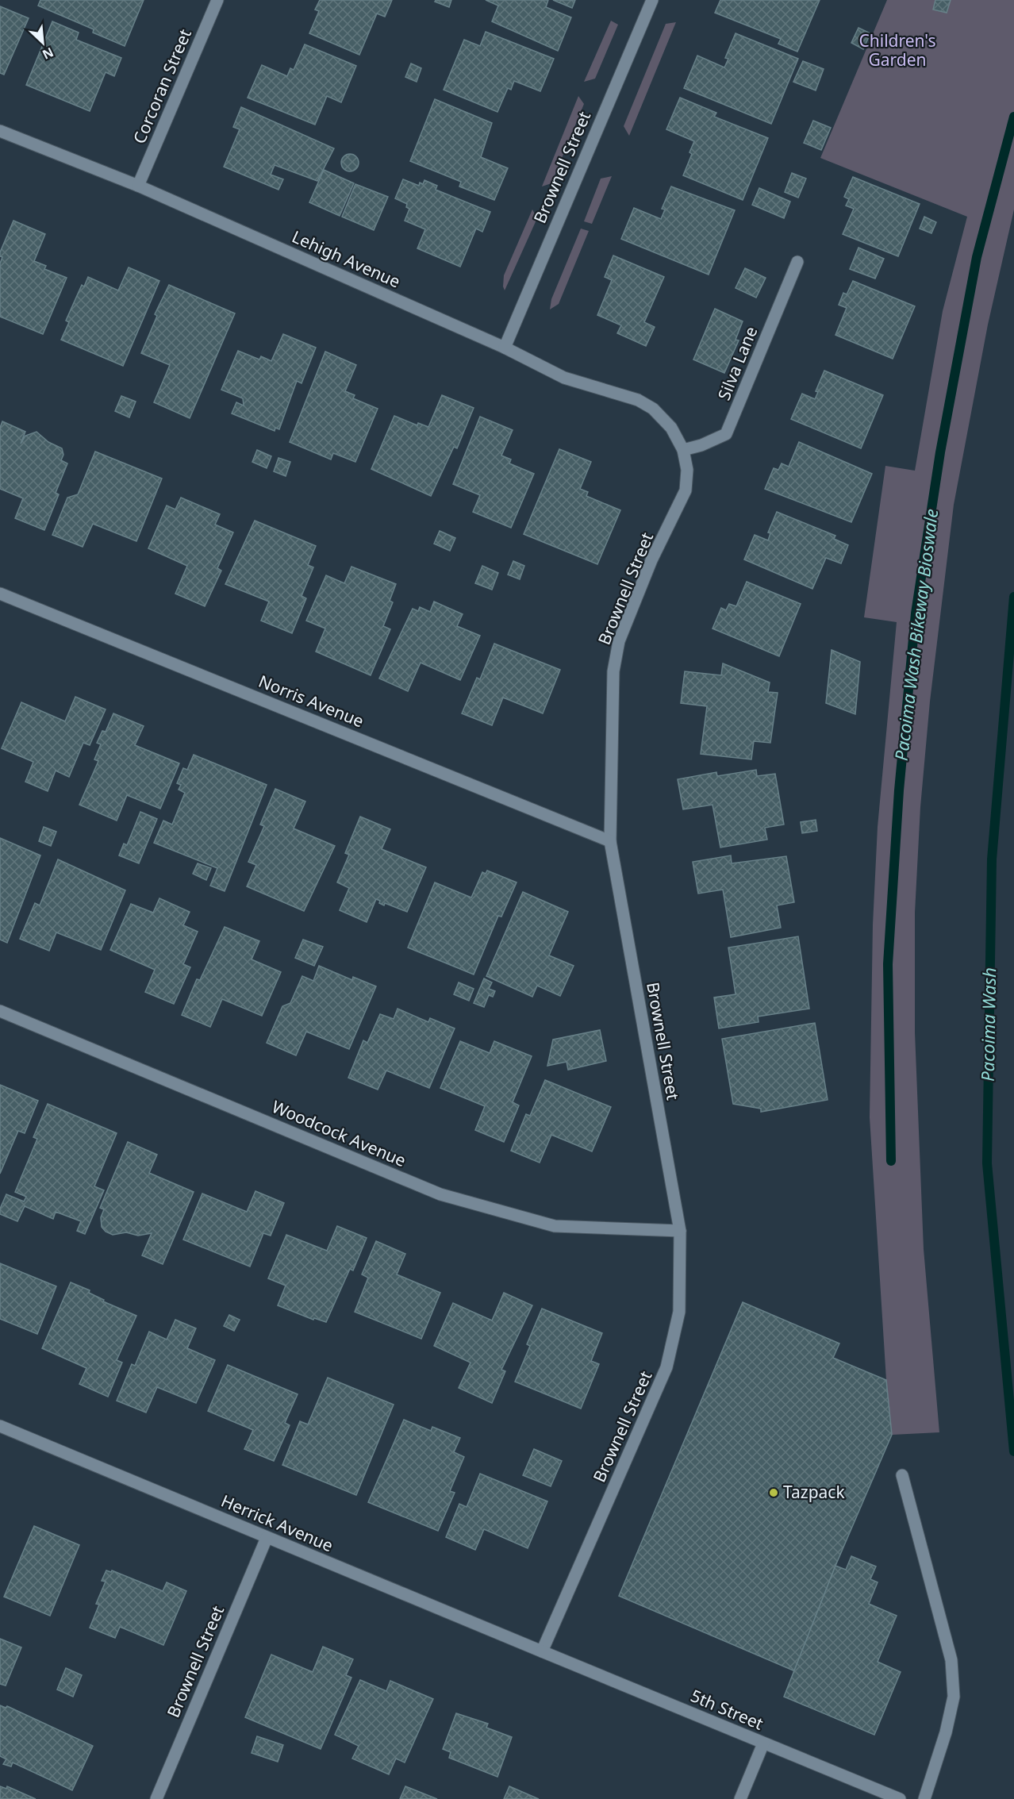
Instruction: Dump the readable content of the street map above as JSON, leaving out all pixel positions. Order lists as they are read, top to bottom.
{
  "streets": {
    "street": [
      "Corcoran Street",
      "Brownell Street",
      "Lehigh Avenue",
      "Silva Lane",
      "Norris Avenue",
      "Woodcock Avenue",
      "Herrick Avenue",
      "5th Street"
    ]
  },
  "crossings": [
    ["Corcoran Street", "Lehigh Avenue"],
    ["Brownell Street", "Lehigh Avenue"],
    ["Brownell Street", "Silva Lane"],
    ["Brownell Street", "Norris Avenue"],
    ["Brownell Street", "Woodcock Avenue"],
    ["Brownell Street", "Herrick Avenue"],
    ["Brownell Street", "5th Street"],
    ["Herrick Avenue", "5th Street"]
  ],
  "water": ["Pacoima Wash Bikeway Bioswale", "Pacoima Wash"],
  "parks": ["Children's Garden"],
  "places": ["Tazpack"],
  "north": "bottom right"
}
